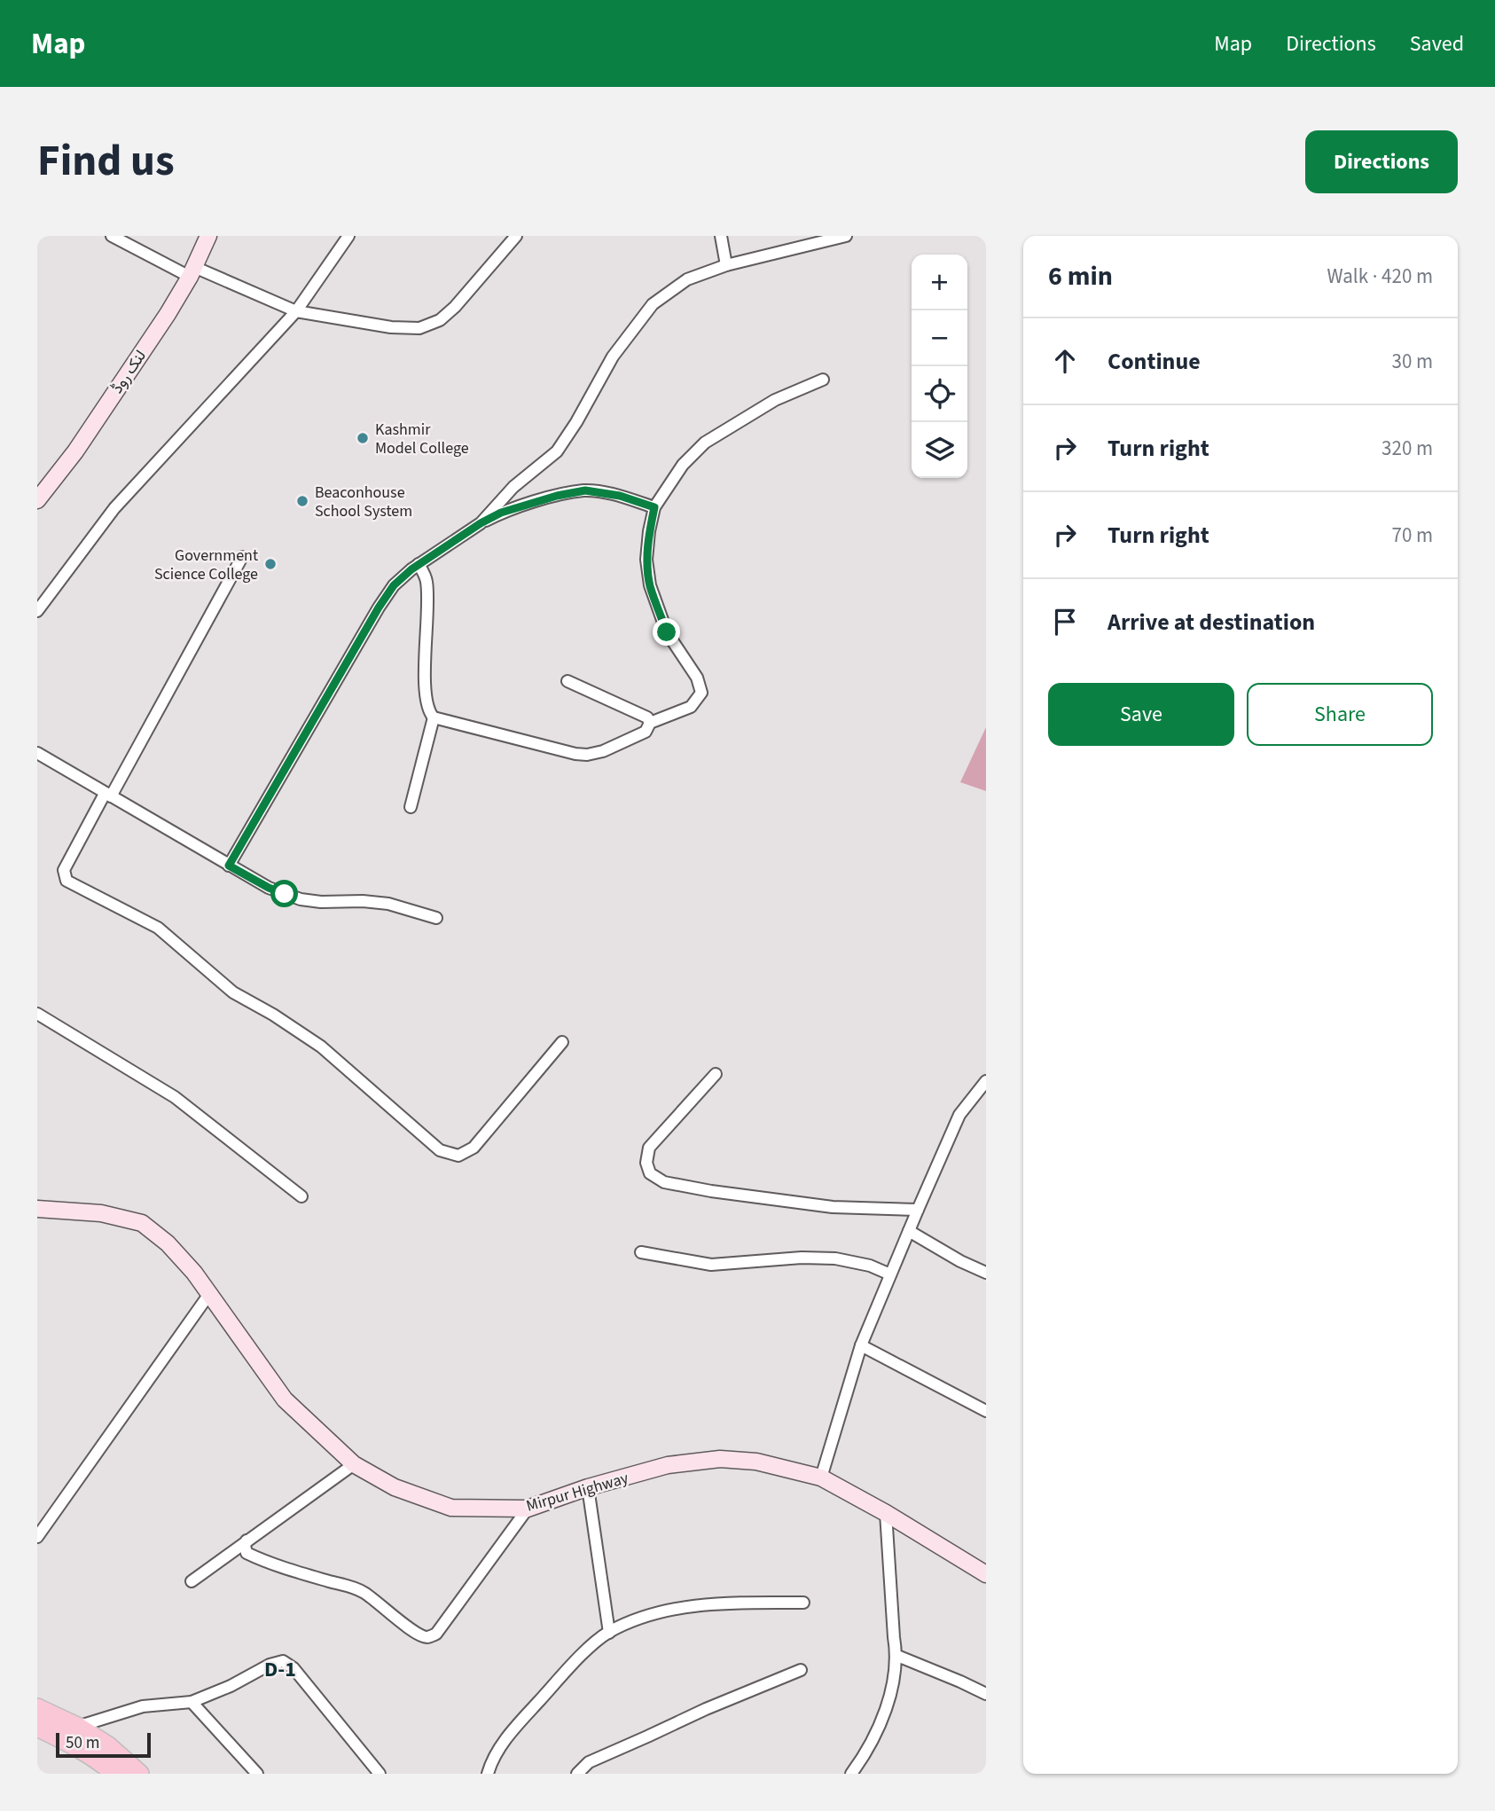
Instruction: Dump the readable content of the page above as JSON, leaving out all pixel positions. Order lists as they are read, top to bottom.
{
  "streets": {
    "main road": ["لنک روڈ", "Mirpur Highway"]
  },
  "districts": ["D-1"],
  "places": ["Kashmir Model College", "Beaconhouse School System", "Government Science College"],
  "scale_bar": "50 m",
  "page": {
    "header": "Map",
    "nav": ["Map", "Directions", "Saved"],
    "title": "Find us",
    "buttons": [
      "Directions",
      ["Save", "Share"]
    ],
    "heading": ["6 min", "Walk · 420 m"],
    "map_buttons": ["+", "−"],
    "list": [
      ["Continue", "30 m"],
      ["Turn right", "320 m"],
      ["Turn right", "70 m"],
      "Arrive at destination"
    ],
    "scale": "50 m"
  }
}
